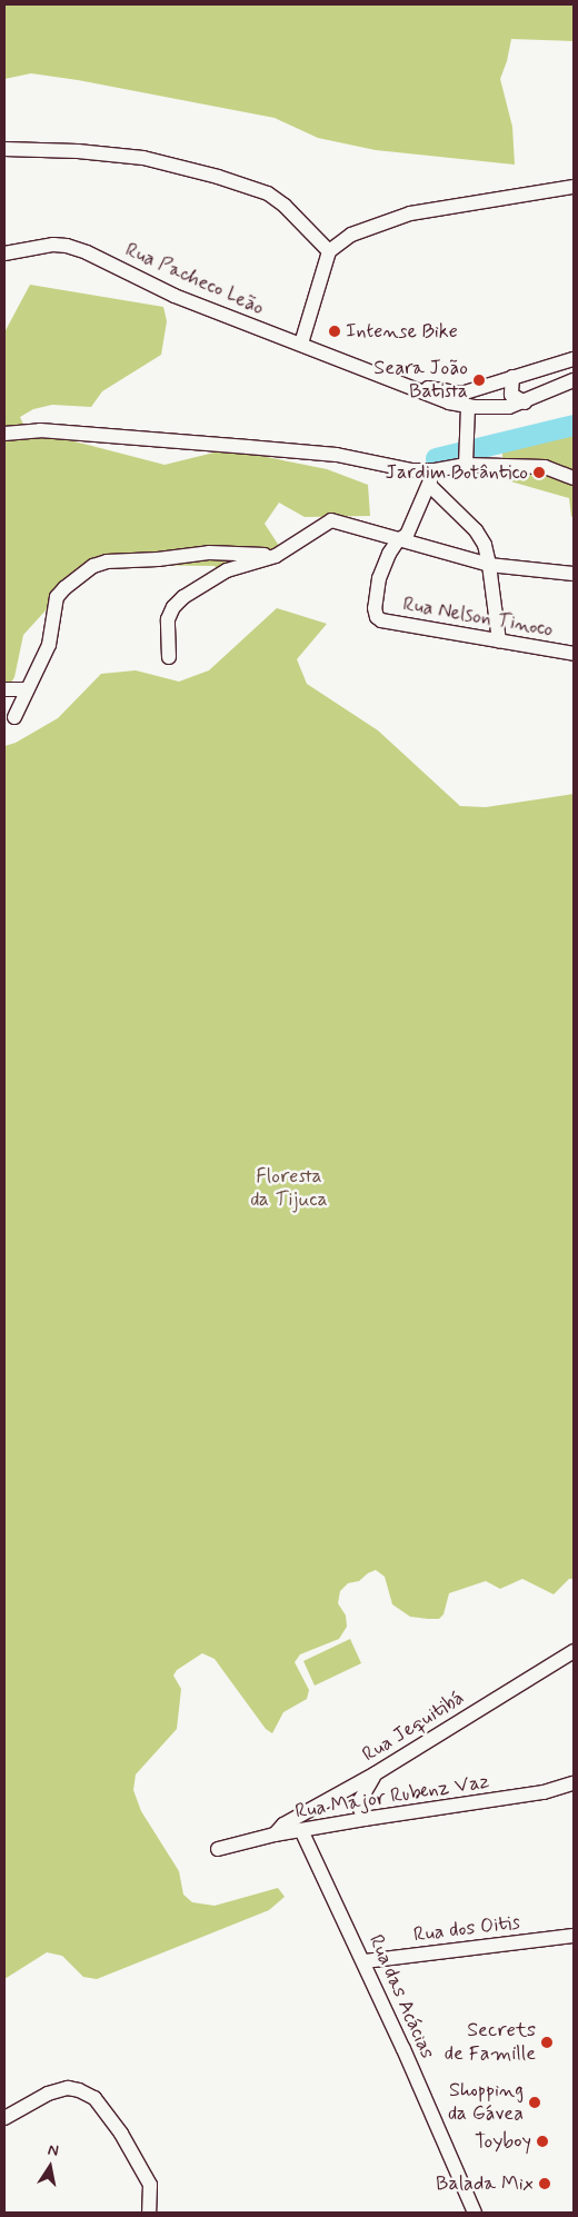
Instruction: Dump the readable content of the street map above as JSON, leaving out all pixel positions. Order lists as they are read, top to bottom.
{
  "streets": {
    "street": [
      "Rua Pacheco Leão",
      "Rua Nelson Tinoco",
      "Rua Jequitibá",
      "Rua Major Rubenz Vaz",
      "Rua dos Oitis",
      "Rua das Acácias"
    ]
  },
  "crossings": [
    ["Rua Jequitibá", "Rua Major Rubenz Vaz"],
    ["Rua Major Rubenz Vaz", "Rua das Acácias"],
    ["Rua dos Oitis", "Rua das Acácias"]
  ],
  "parks": ["Floresta da Tijuca"],
  "places": [
    "Intense Bike",
    "Seara João Batista",
    "Jardim Botântico",
    "Secrets de Famille",
    "Shopping da Gávea",
    "Toyboy",
    "Balada Mix"
  ],
  "north": "top"
}
